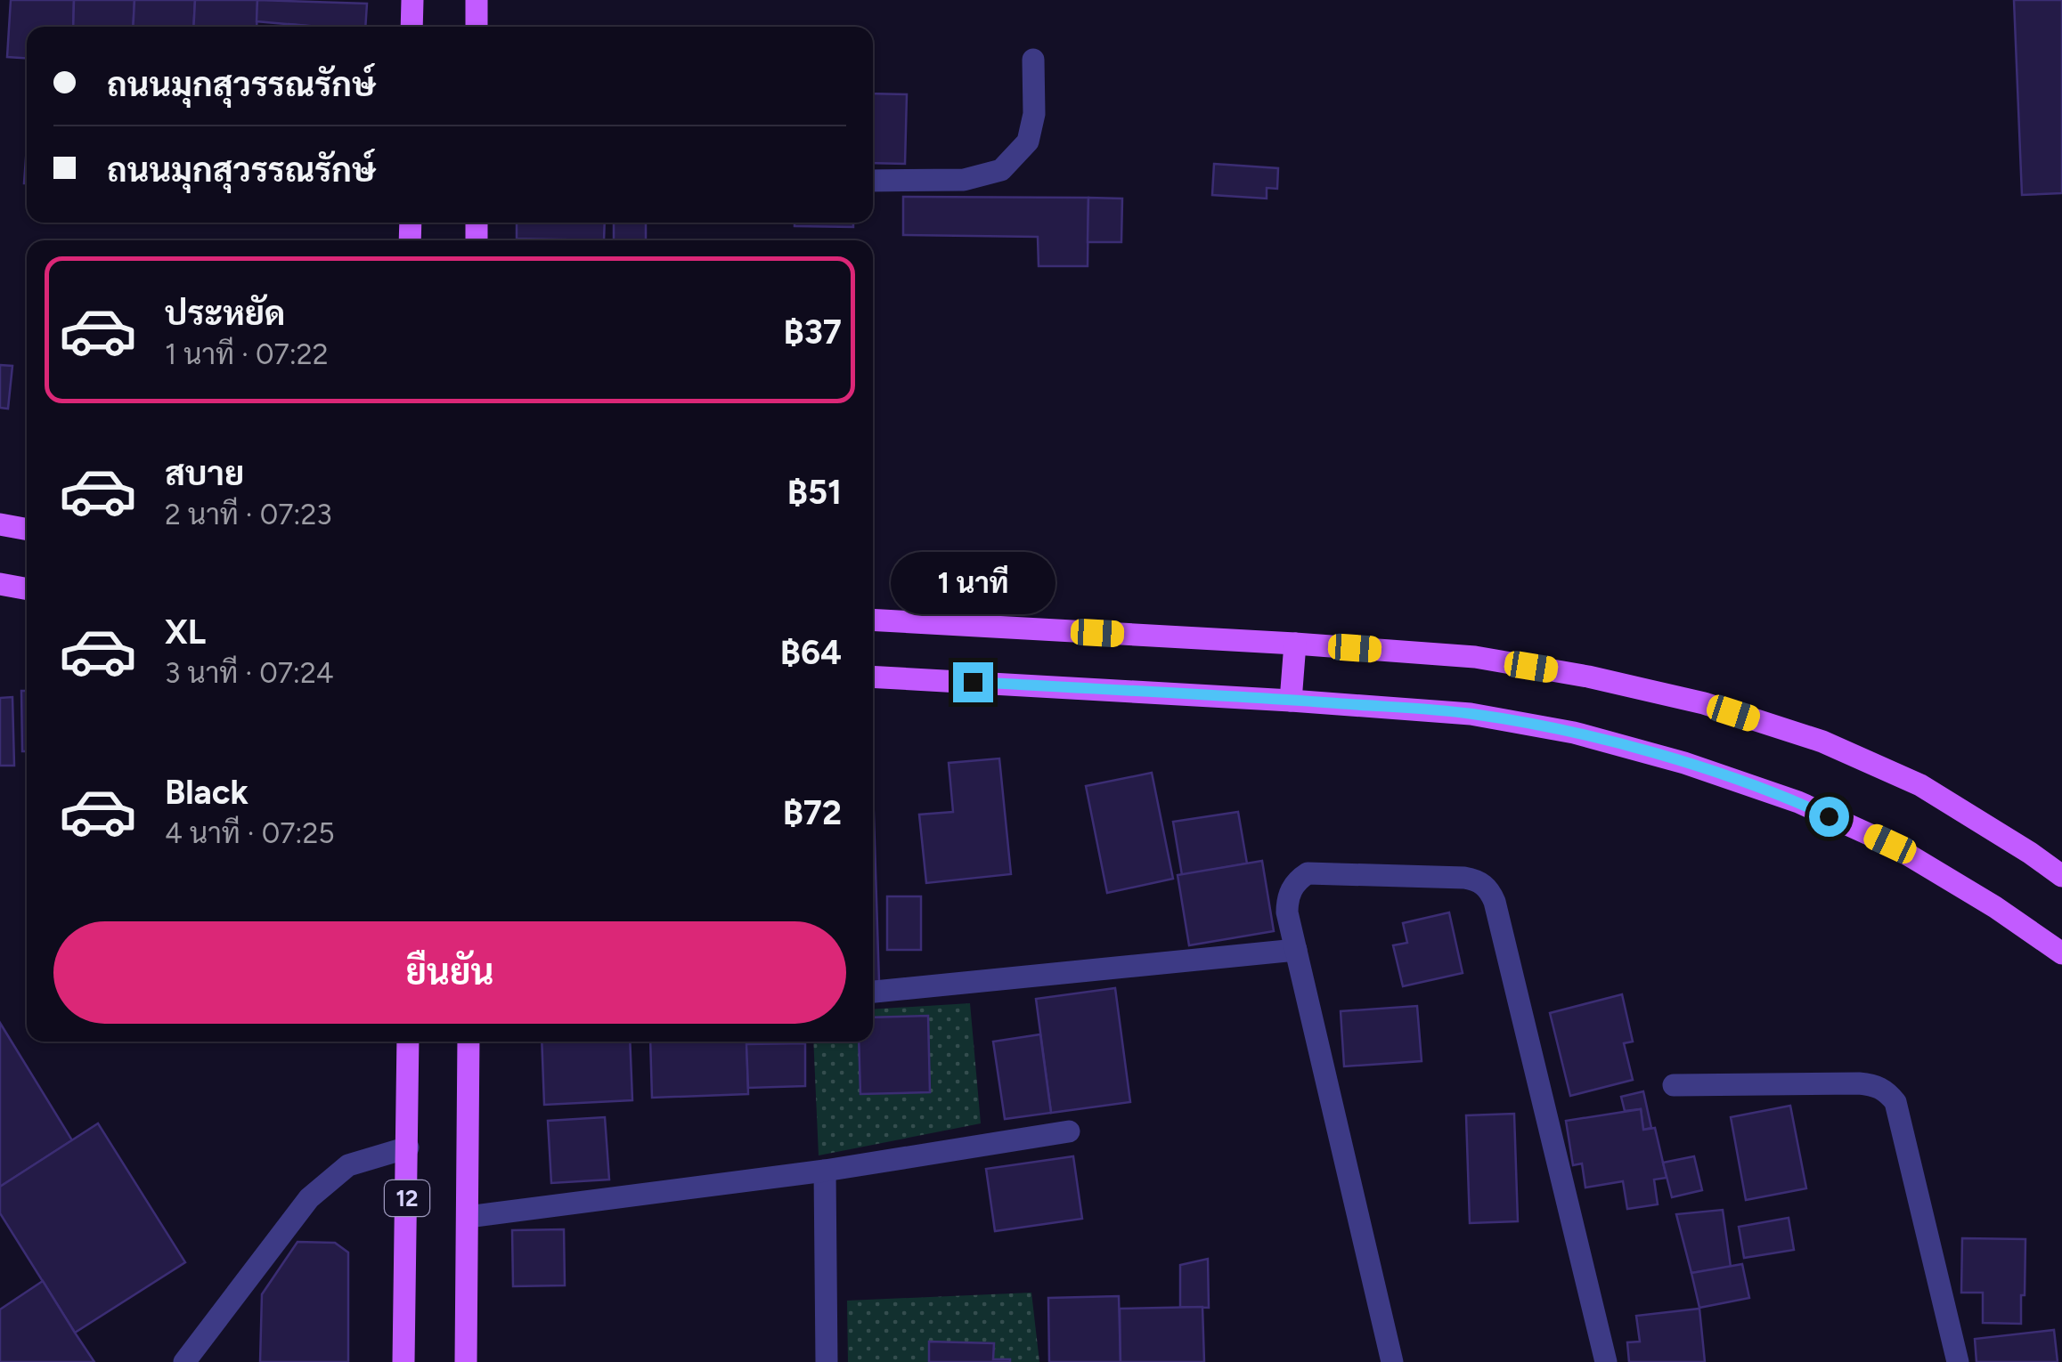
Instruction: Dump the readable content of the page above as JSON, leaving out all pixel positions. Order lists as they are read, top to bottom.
{
  "streets": {
    "main road": ["12"]
  },
  "page": {
    "banner": ["ถนนมุกสุวรรณรักษ์", "ถนนมุกสุวรรณรักษ์"],
    "list": [
      {
        "name": "ประหยัด",
        "note": "1 นาที · 07:22",
        "value": "฿37"
      },
      {
        "name": "สบาย",
        "note": "2 นาที · 07:23",
        "value": "฿51"
      },
      {
        "name": "XL",
        "note": "3 นาที · 07:24",
        "value": "฿64"
      },
      {
        "name": "Black",
        "note": "4 นาที · 07:25",
        "value": "฿72"
      }
    ],
    "bubble": "1 นาที",
    "buttons": "ยืนยัน"
  }
}
